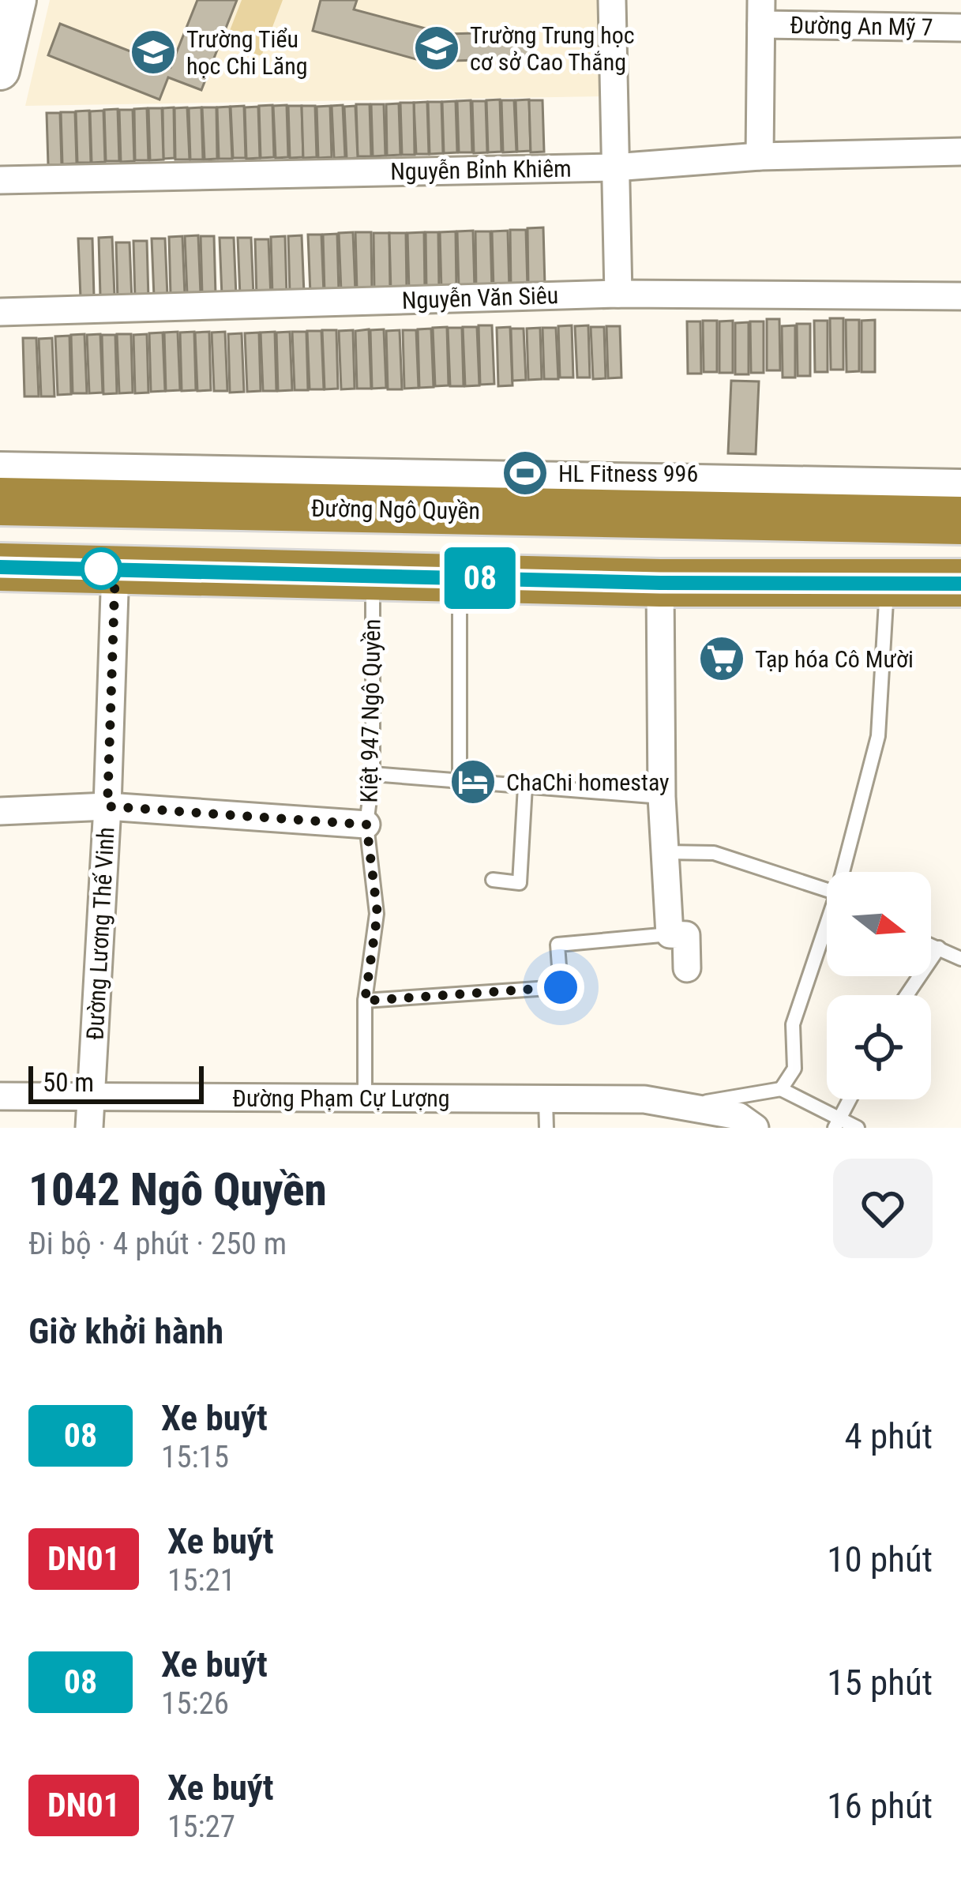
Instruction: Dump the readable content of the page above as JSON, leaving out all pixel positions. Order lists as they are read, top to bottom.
{
  "streets": {
    "highway": ["Đường Ngô Quyền"],
    "street": [
      "Đường An Mỹ 7",
      "Nguyễn Bỉnh Khiêm",
      "Nguyễn Văn Siêu",
      "Đường Lương Thế Vinh",
      "Đường Phạm Cự Lượng"
    ],
    "lane": ["Kiệt 947 Ngô Quyền"]
  },
  "crossings": [
    ["Kiệt 947 Ngô Quyền", "Đường Phạm Cự Lượng"],
    ["Đường Lương Thế Vinh", "Đường Phạm Cự Lượng"]
  ],
  "places": {
    "school or university": ["Trường Trung học cơ sở Cao Thắng", "Trường Tiểu học Chi Lăng"],
    "sports": ["HL Fitness 996"],
    "supermarket": ["Tạp hóa Cô Mười"],
    "hotel": ["ChaChi homestay"]
  },
  "lines": ["bus line 08"],
  "scale_bar": "50 m",
  "north": "right",
  "page": {
    "on_map": "08",
    "scale": "50 m",
    "heading": [
      ["1042 Ngô Quyền", "Đi bộ · 4 phút · 250 m"],
      "Giờ khởi hành"
    ],
    "list": [
      {
        "mark": "08",
        "name": "Xe buýt",
        "note": "15:15",
        "value": "4 phút"
      },
      {
        "mark": "DN01",
        "name": "Xe buýt",
        "note": "15:21",
        "value": "10 phút"
      },
      {
        "mark": "08",
        "name": "Xe buýt",
        "note": "15:26",
        "value": "15 phút"
      },
      {
        "mark": "DN01",
        "name": "Xe buýt",
        "note": "15:27",
        "value": "16 phút"
      }
    ]
  }
}
